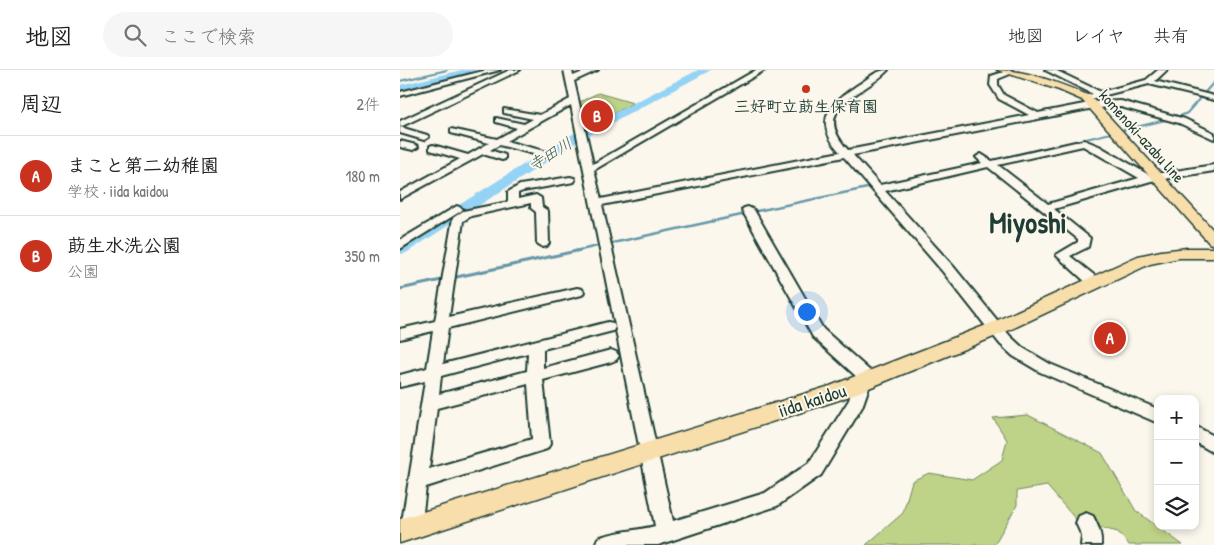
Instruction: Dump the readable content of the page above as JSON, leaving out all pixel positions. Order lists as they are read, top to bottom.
{
  "streets": {
    "main road": ["komenoki-azabu line", "iida kaidou"]
  },
  "districts": ["Miyoshi"],
  "water": ["寺田川"],
  "places": ["三好町立莇生保育園"],
  "page": {
    "header": "地図",
    "search": "ここで検索",
    "nav": ["地図", "レイヤ", "共有"],
    "heading": ["周辺", "2件"],
    "pins": ["B", "A"],
    "list": [
      {
        "mark": "A",
        "name": "まこと第二幼稚園",
        "note": "学校 · iida kaidou",
        "value": "180 m"
      },
      {
        "mark": "B",
        "name": "莇生水洗公園",
        "note": "公園",
        "value": "350 m"
      }
    ],
    "map_buttons": ["+", "−"]
  }
}
